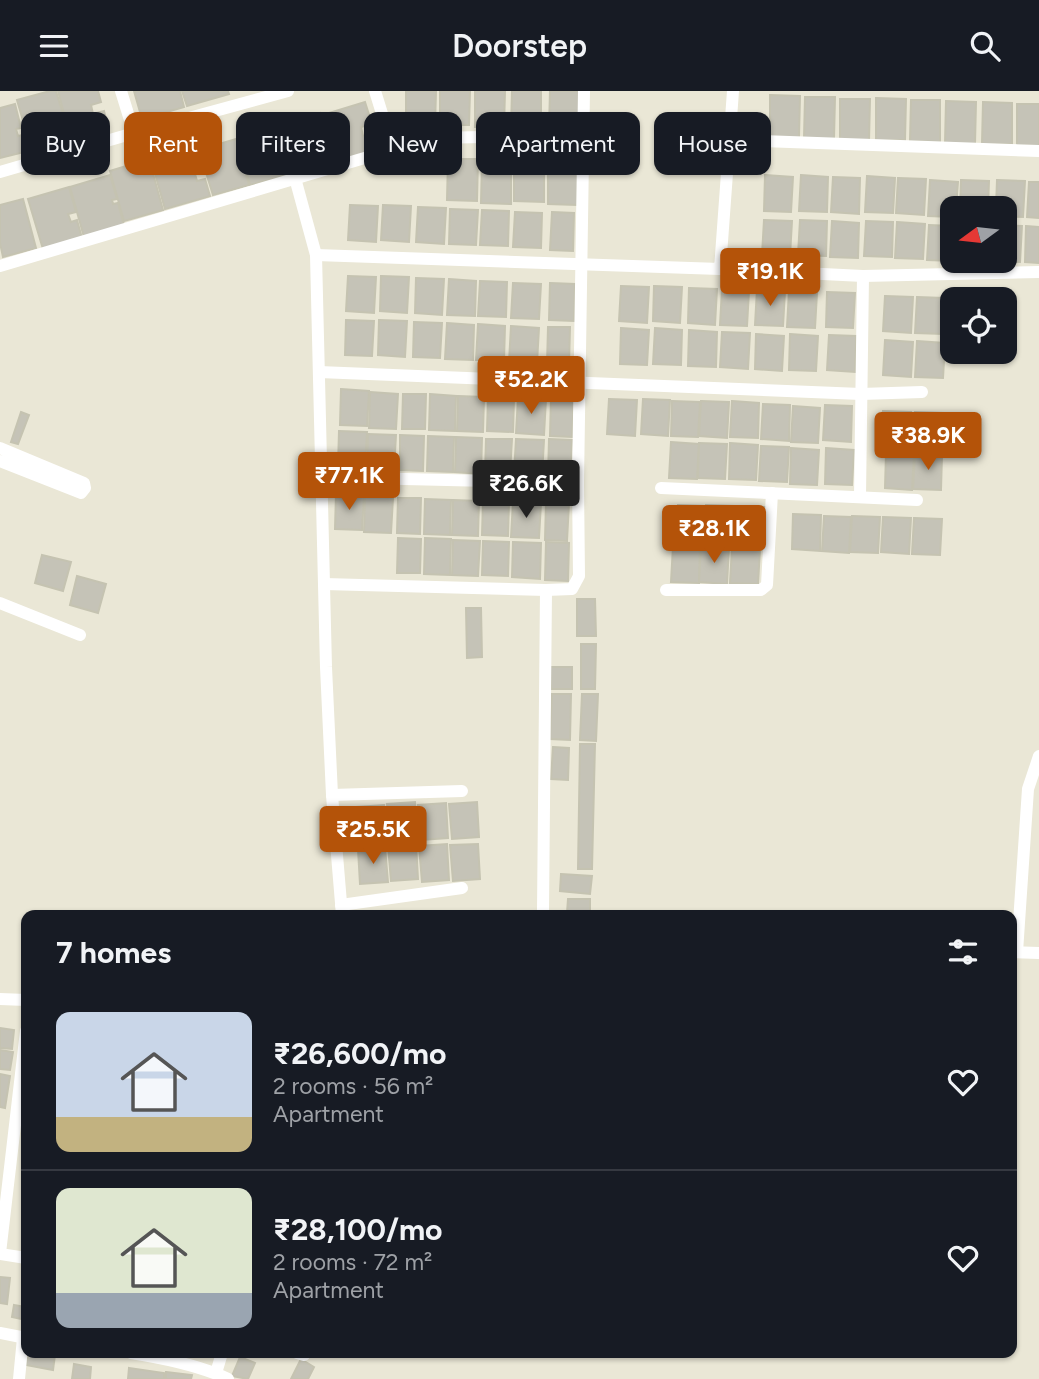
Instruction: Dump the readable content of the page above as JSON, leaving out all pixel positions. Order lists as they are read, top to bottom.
{
  "north": "left",
  "page": {
    "header": "Doorstep",
    "chip": [
      "Buy",
      "Rent",
      "Filters",
      "New",
      "Apartment",
      "House"
    ],
    "price": [
      "₹19.1K",
      "₹52.2K",
      "₹38.9K",
      "₹77.1K",
      "₹26.6K",
      "₹28.1K",
      "₹25.5K"
    ],
    "heading": "7 homes",
    "list": [
      {
        "name": "₹26,600/mo",
        "note": "2 rooms · 56 m² · Apartment"
      },
      {
        "name": "₹28,100/mo",
        "note": "2 rooms · 72 m² · Apartment"
      }
    ]
  }
}
